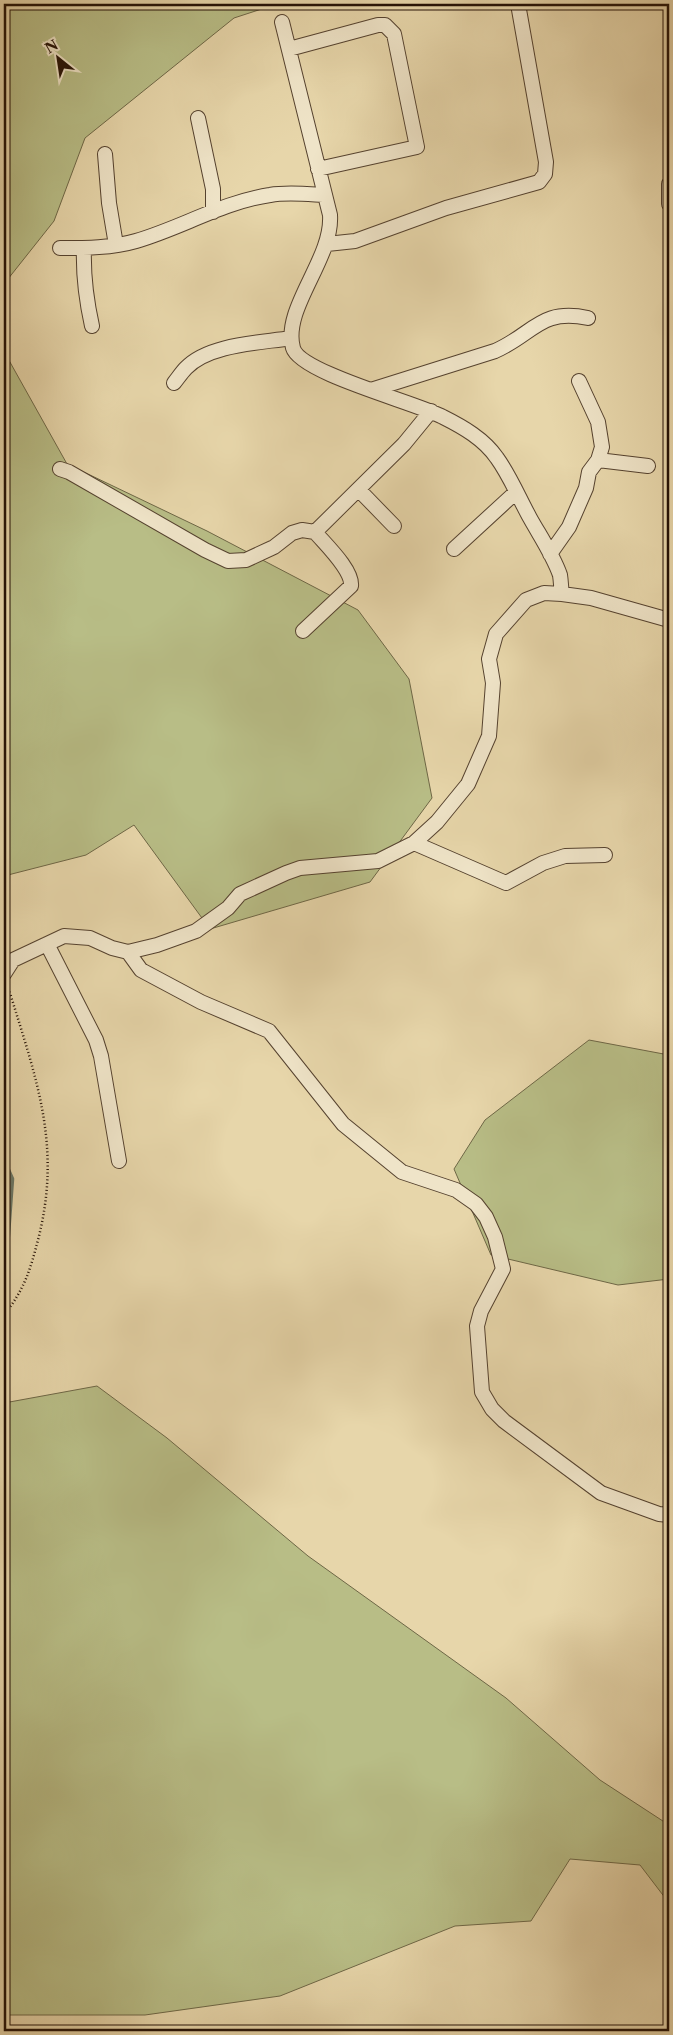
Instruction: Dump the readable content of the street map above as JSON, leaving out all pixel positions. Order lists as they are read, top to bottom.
{
  "north": "top left"
}
